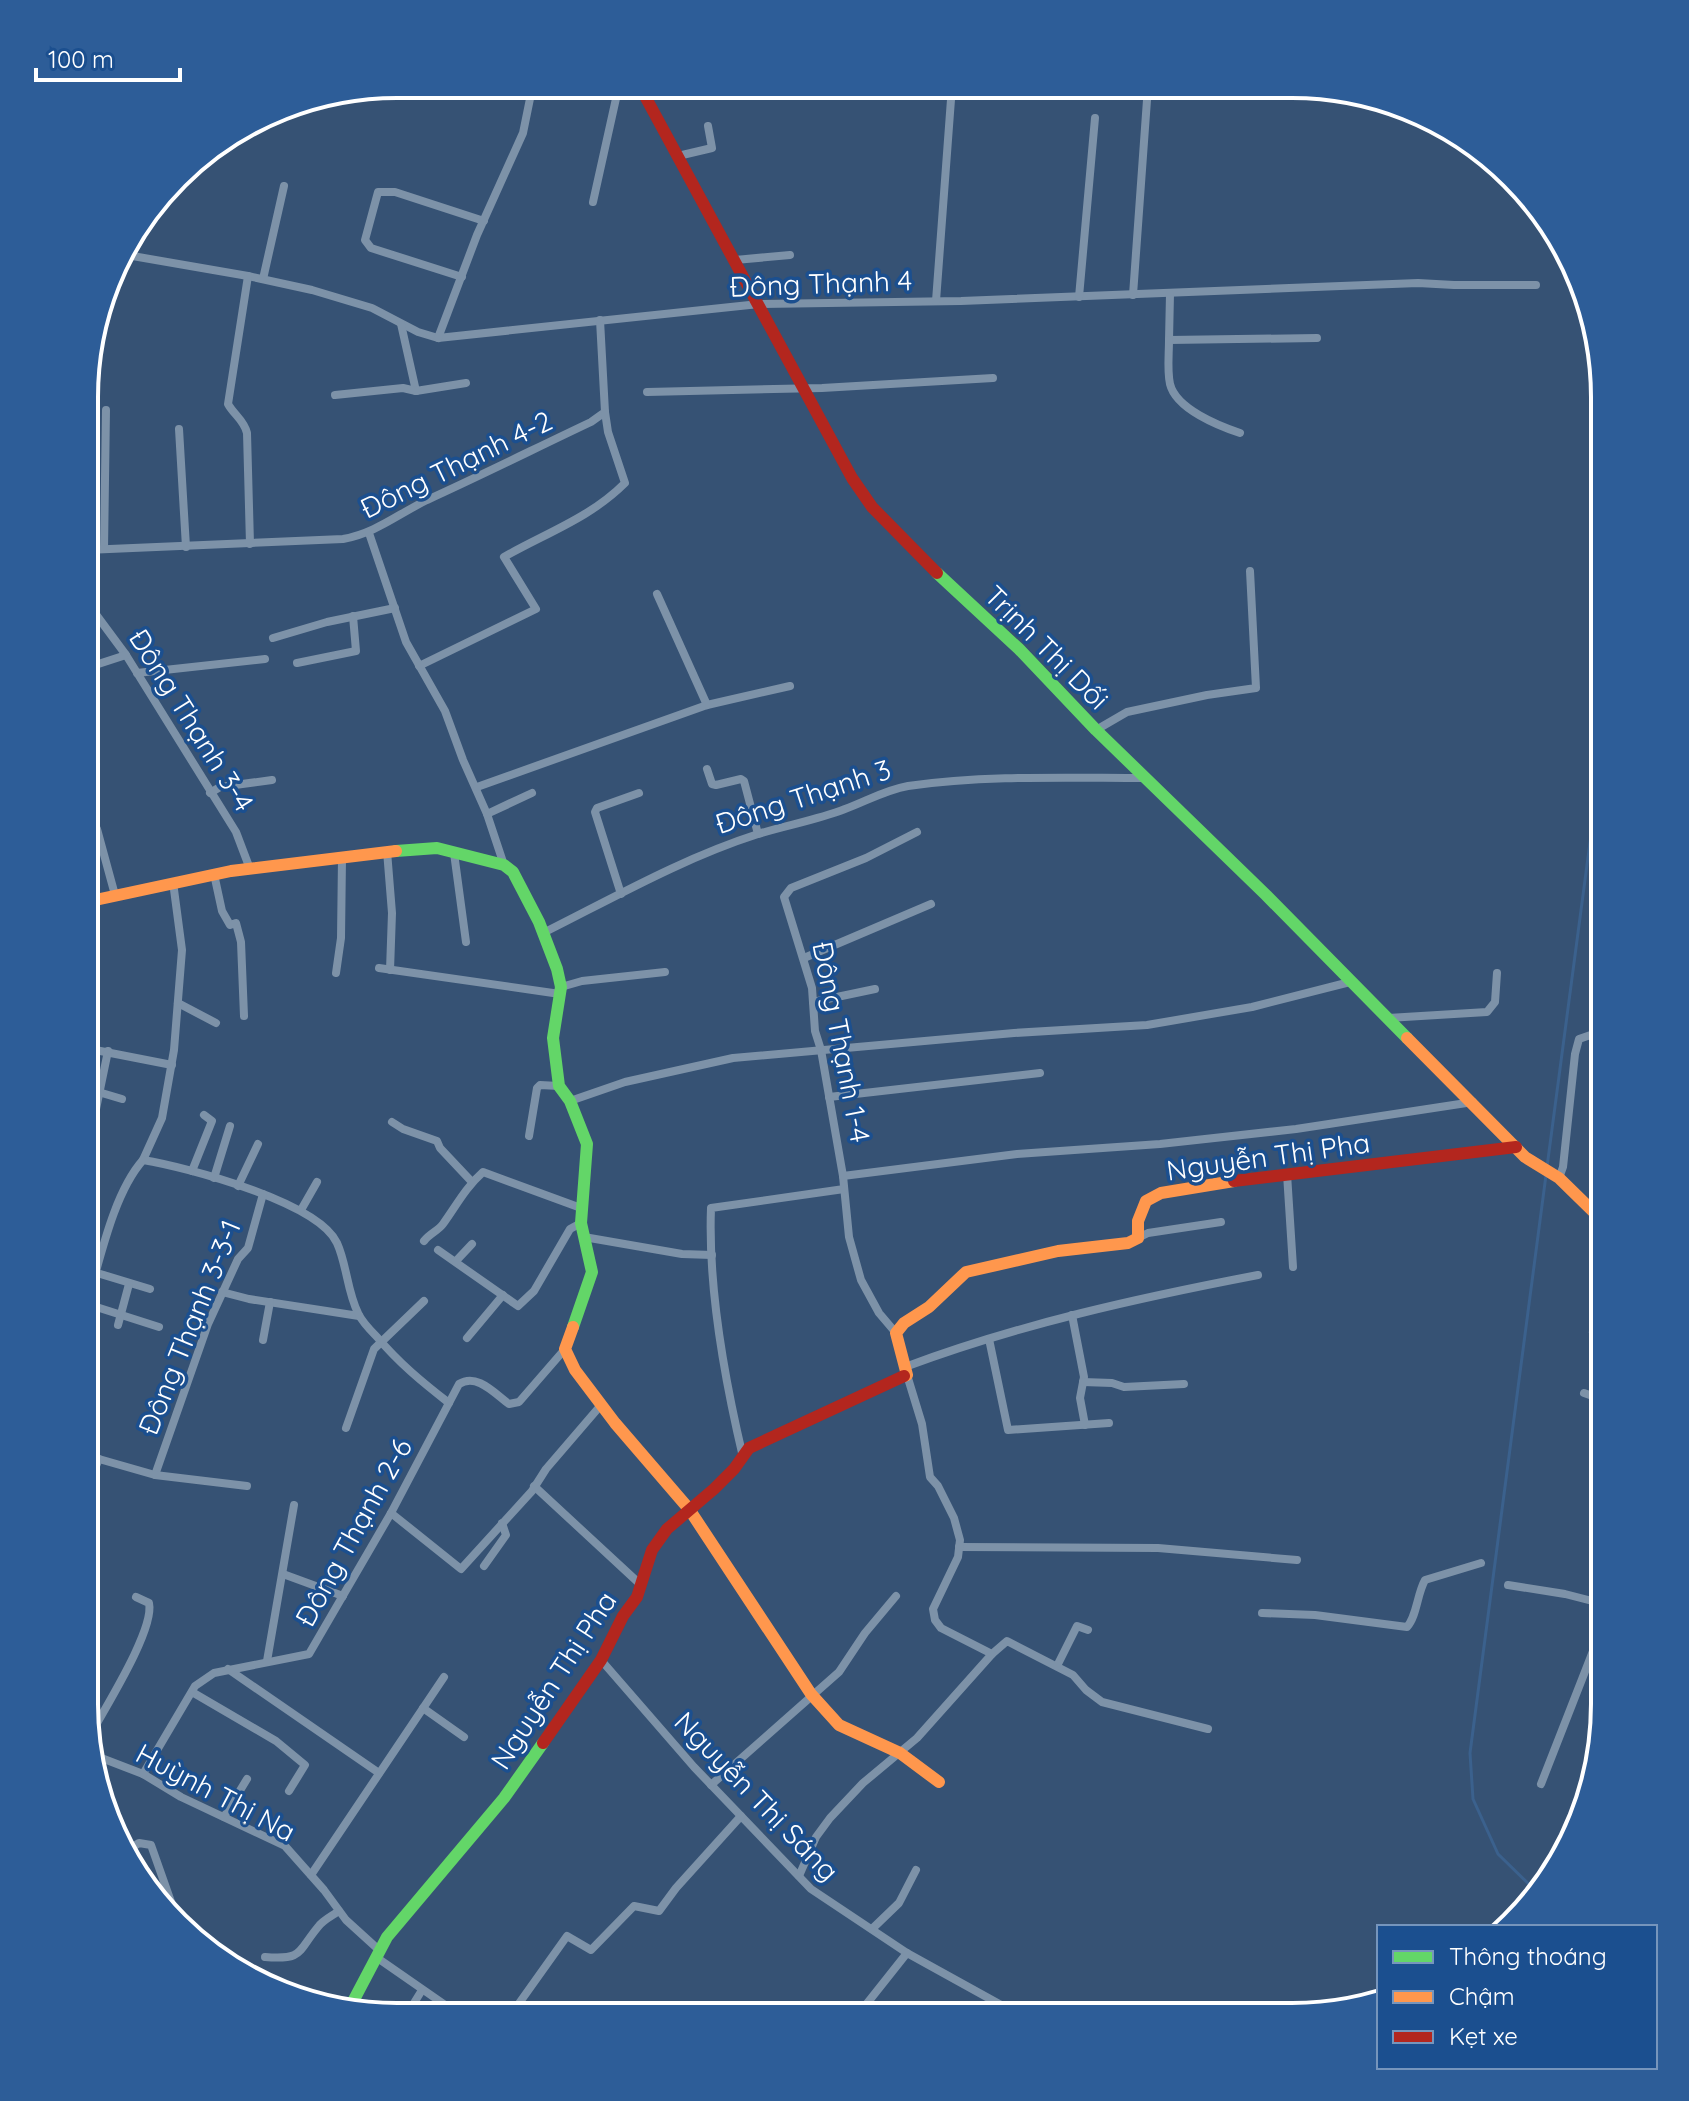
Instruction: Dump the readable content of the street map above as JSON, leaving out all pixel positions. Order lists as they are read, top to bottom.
{
  "streets": {
    "street": [
      "Đông Thạnh 4",
      "Đông Thạnh 4-2",
      "Trịnh Thị Dối",
      "Đông Thạnh 3-4",
      "Đông Thạnh 3",
      "Đông Thạnh 1-4",
      "Nguyễn Thị Pha",
      "Đông Thạnh 3-3-1",
      "Đông Thạnh 2-6",
      "Huỳnh Thị Na",
      "Nguyễn Thị Sáng"
    ]
  },
  "crossings": [
    ["Đông Thạnh 4", "Trịnh Thị Dối"],
    ["Trịnh Thị Dối", "Đông Thạnh 3"],
    ["Trịnh Thị Dối", "Nguyễn Thị Pha"],
    ["Nguyễn Thị Pha", "Huỳnh Thị Na"],
    ["Nguyễn Thị Pha", "Nguyễn Thị Sáng"],
    ["Đông Thạnh 2-6", "Huỳnh Thị Na"]
  ],
  "legend": ["Thông thoáng", "Chậm", "Kẹt xe"],
  "scale_bar": "100 m"
}
